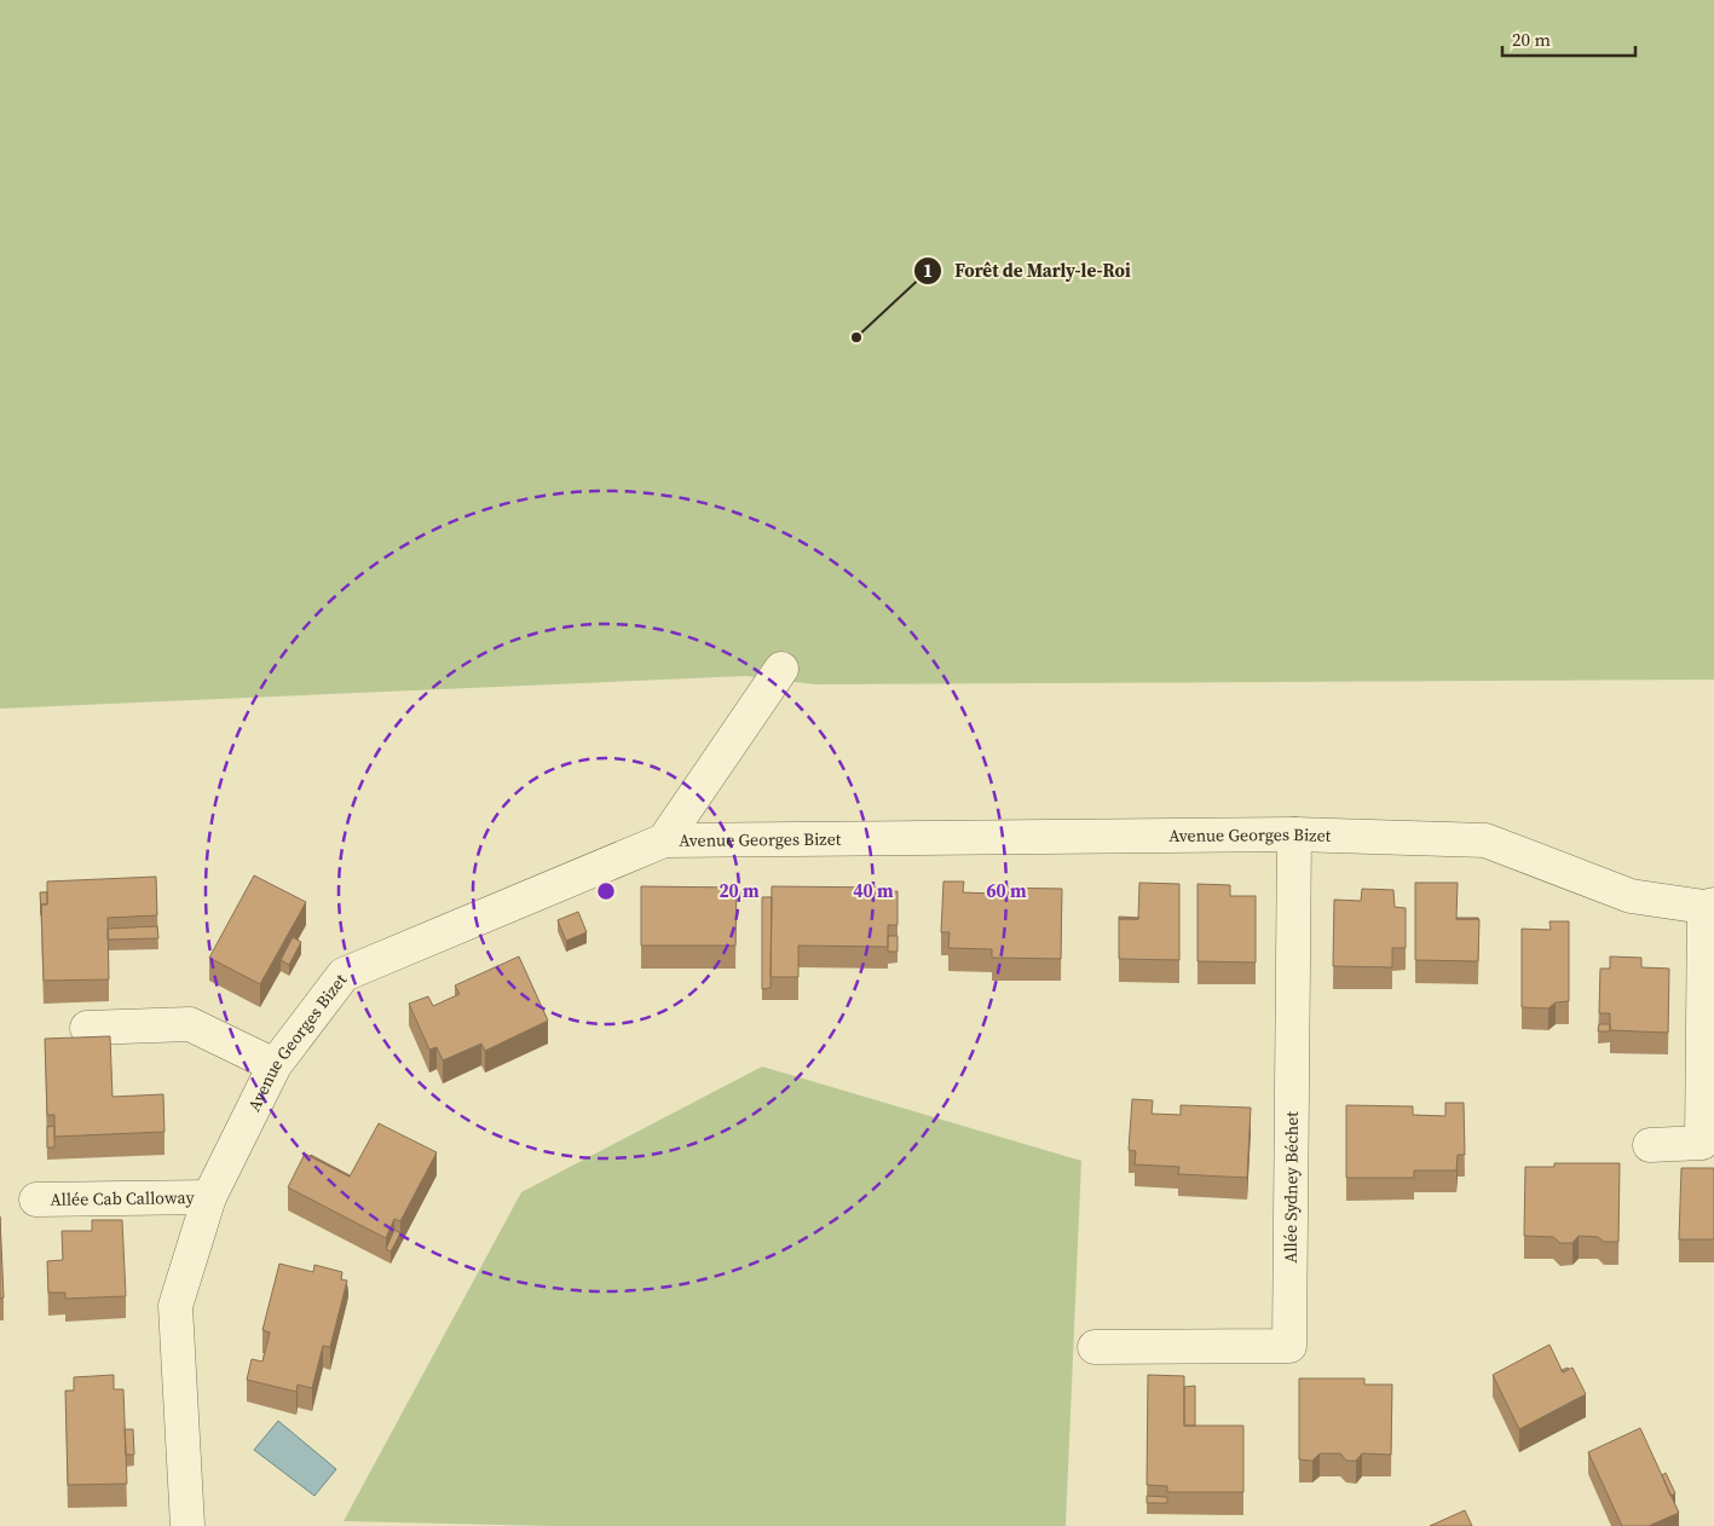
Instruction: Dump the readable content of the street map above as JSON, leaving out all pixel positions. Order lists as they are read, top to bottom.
{
  "streets": {
    "street": ["Avenue Georges Bizet", "Allée Sydney Béchet", "Allée Cab Calloway"]
  },
  "crossings": [
    ["Avenue Georges Bizet", "Allée Sydney Béchet"],
    ["Avenue Georges Bizet", "Allée Cab Calloway"]
  ],
  "places": ["Forêt de Marly-le-Roi"],
  "scale_bar": "20 m",
  "rings": ["20 m", "40 m", "60 m"]
}
